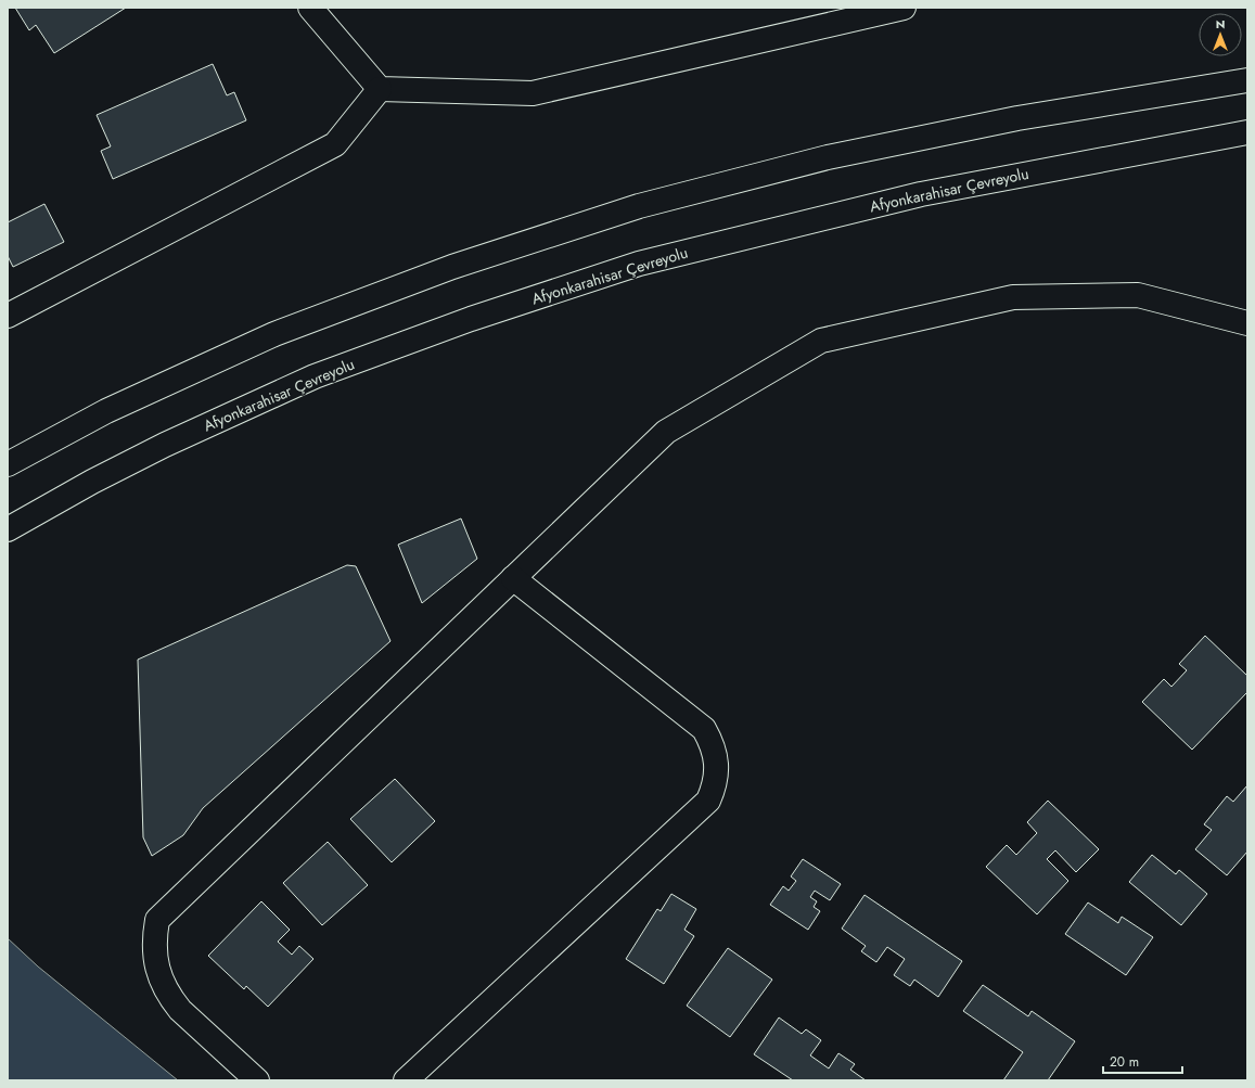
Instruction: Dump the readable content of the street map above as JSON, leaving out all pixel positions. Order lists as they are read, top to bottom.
{
  "streets": {
    "main road": ["Afyonkarahisar Çevreyolu"]
  },
  "scale_bar": "20 m",
  "north": "top"
}
